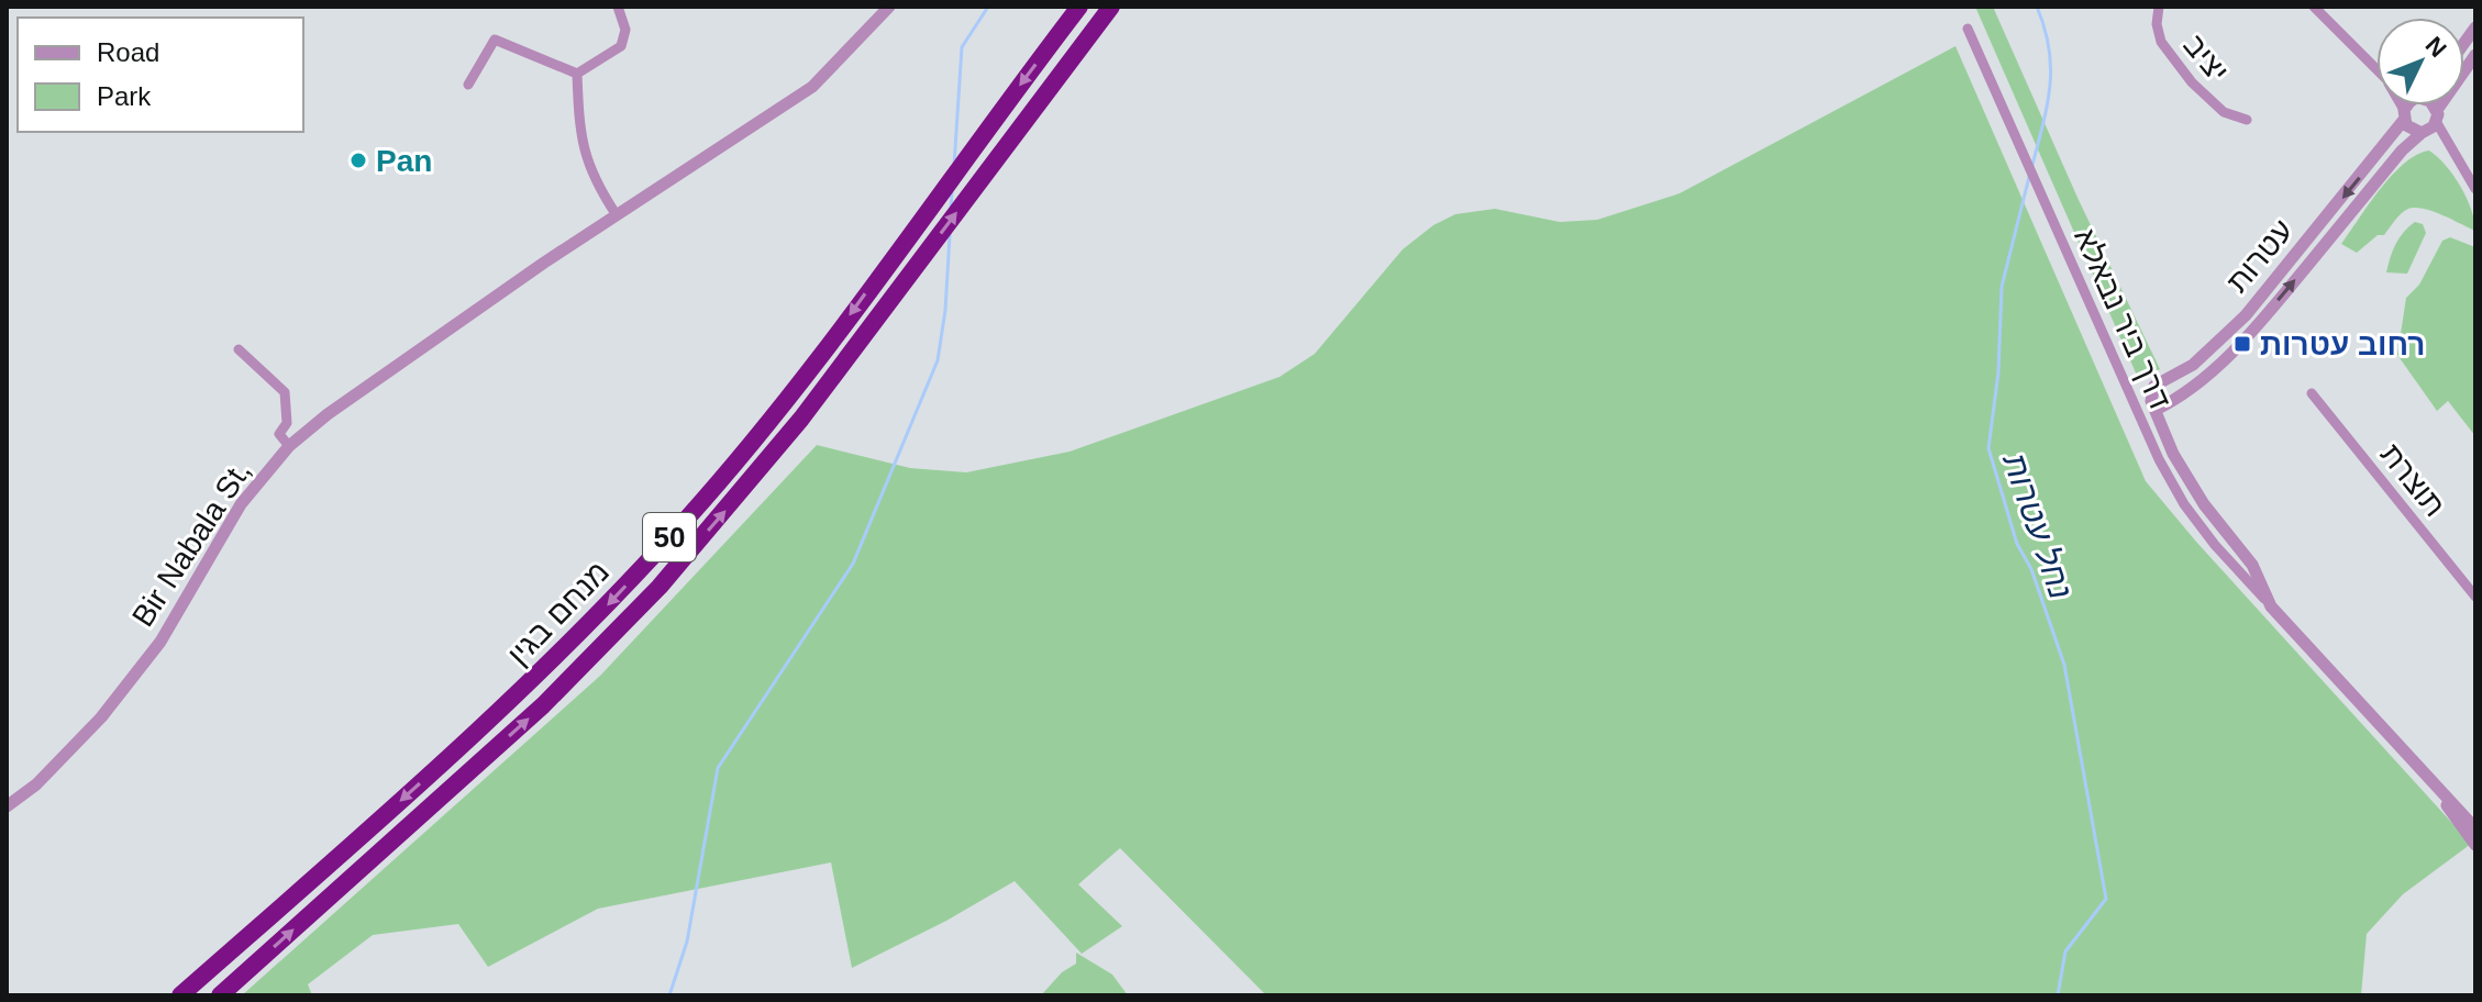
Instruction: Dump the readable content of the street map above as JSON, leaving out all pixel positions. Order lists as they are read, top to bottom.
{
  "streets": {
    "highway": ["50", "מנחם בגין"],
    "street": [
      "יציב",
      "עטרות",
      "דרך ביר נבאלא",
      "תוצרת",
      "Bir Nabala St,"
    ]
  },
  "water": ["נחל עטרות"],
  "places": {
    "other": ["Pan"],
    "transit": ["רחוב עטרות"]
  },
  "legend": ["Road", "Park"],
  "north": "top right"
}
